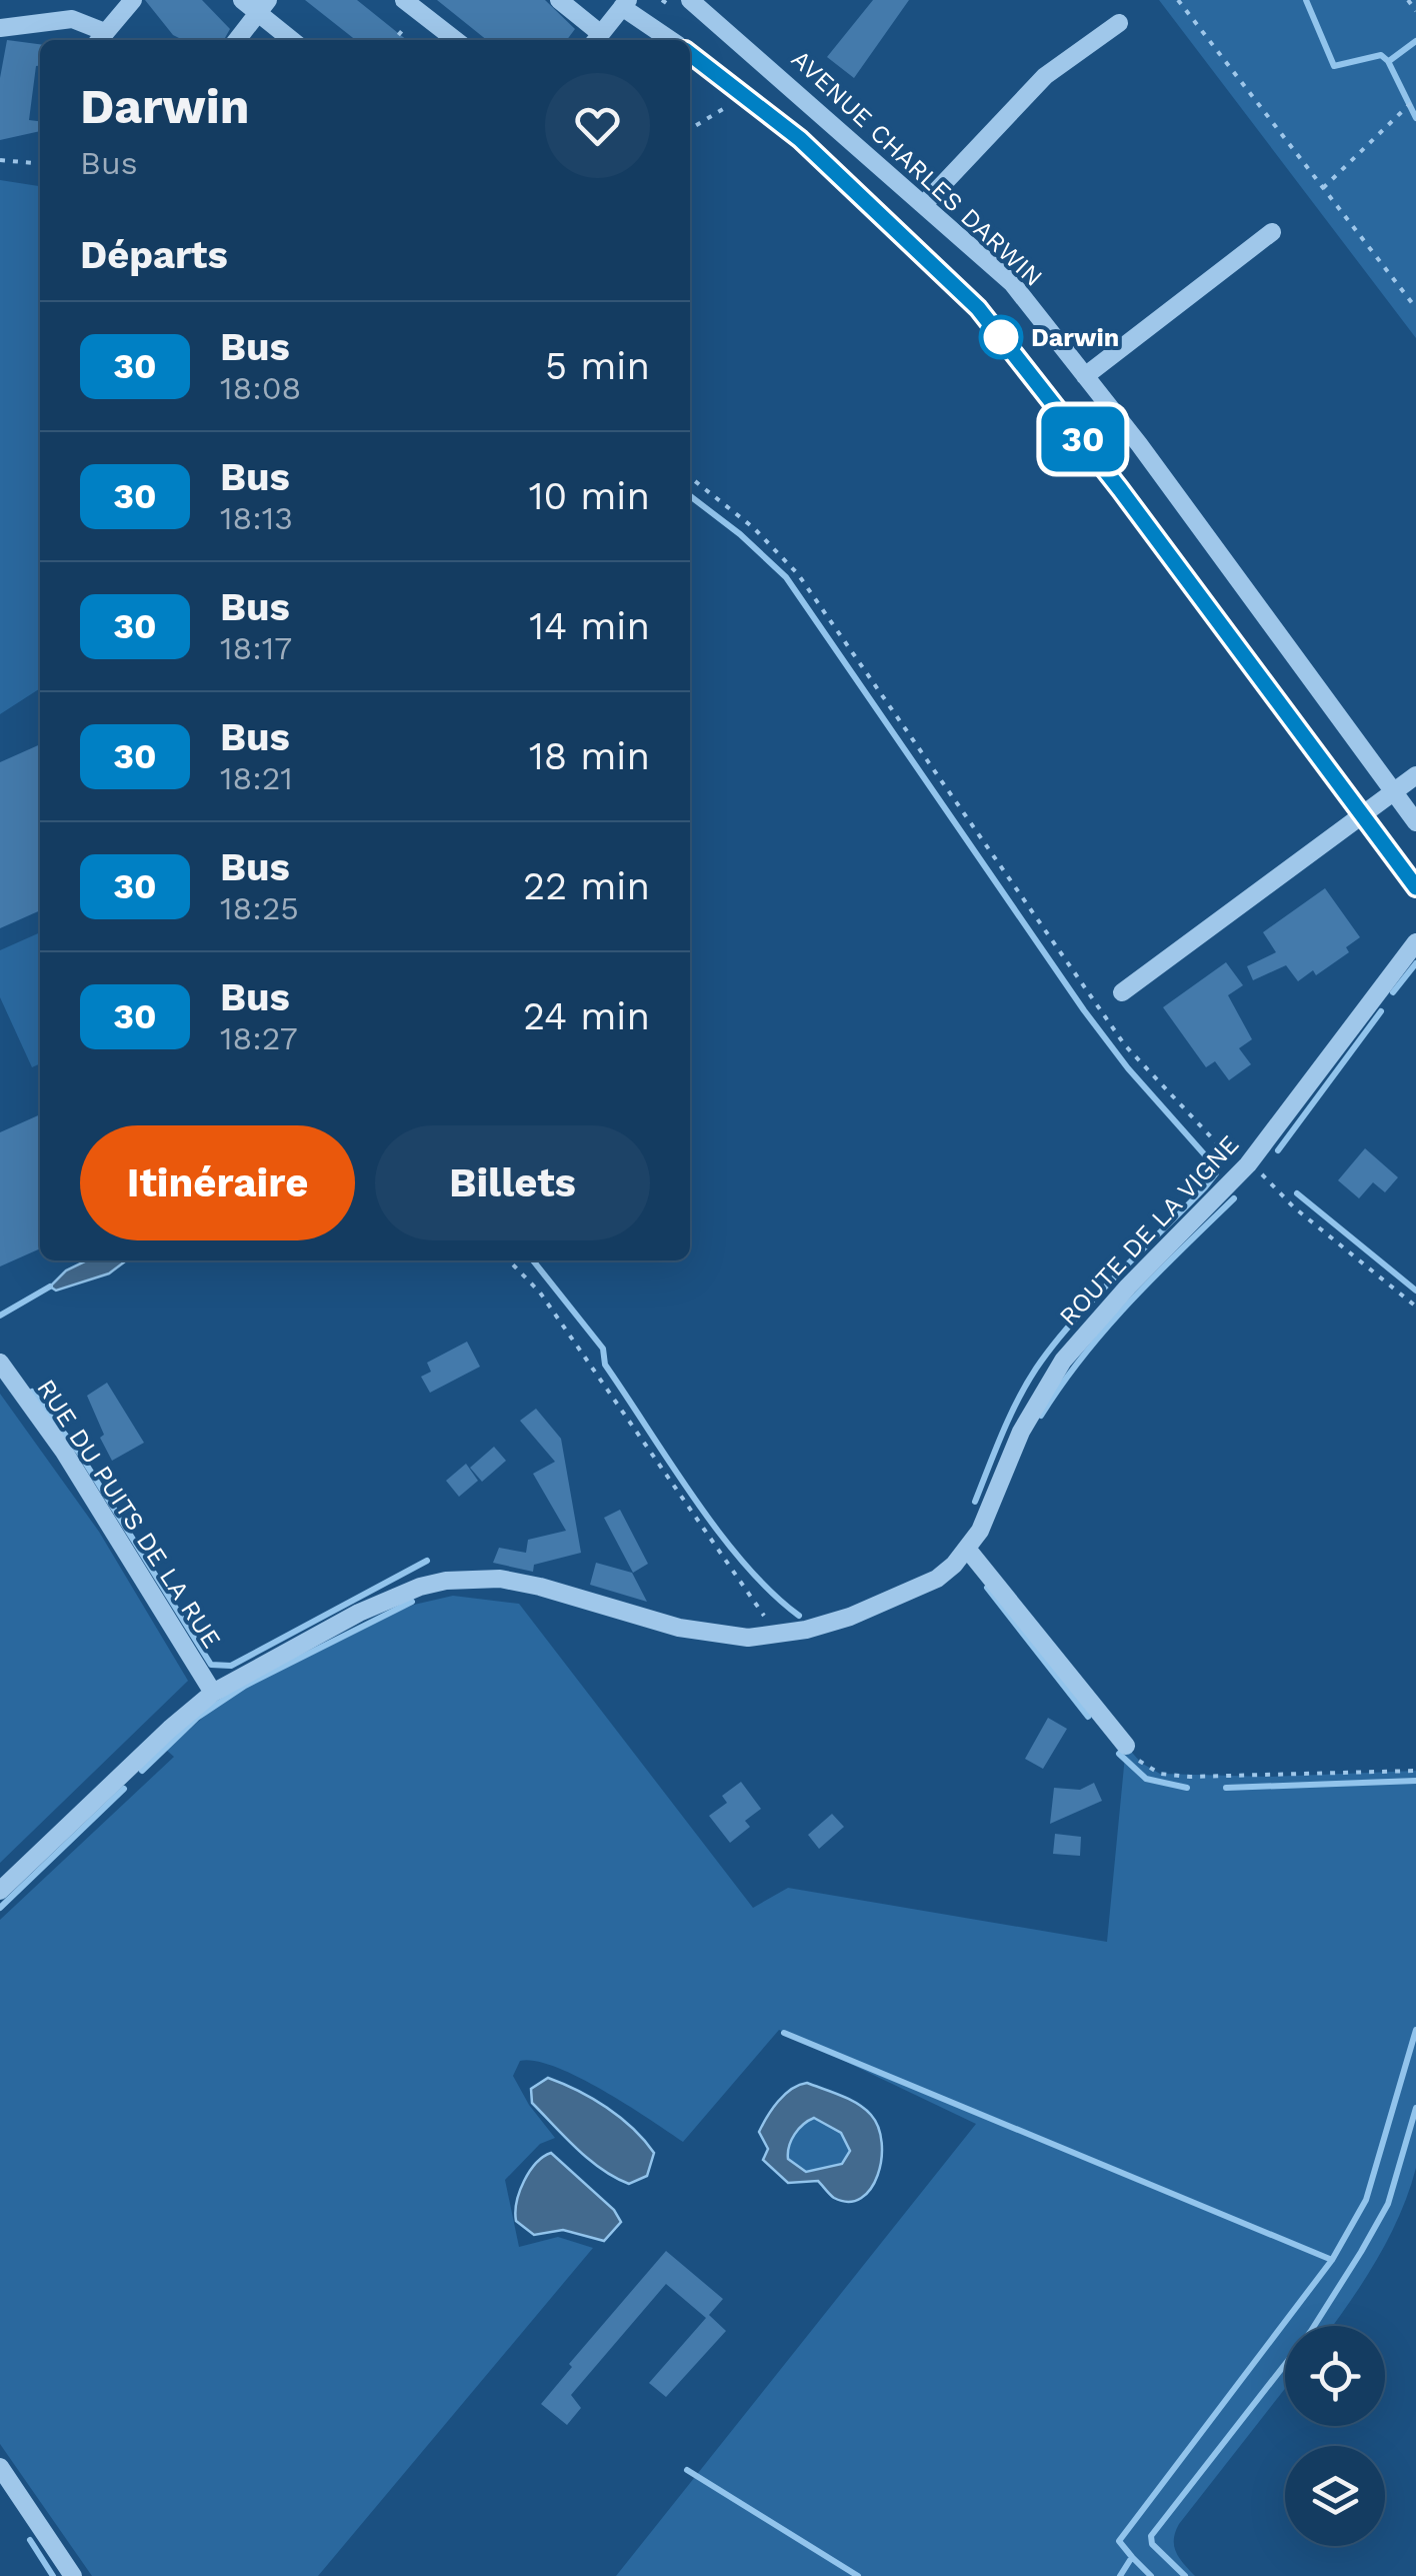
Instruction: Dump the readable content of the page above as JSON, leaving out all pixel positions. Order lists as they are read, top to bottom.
{
  "streets": {
    "street": ["AVENUE CHARLES DARWIN", "ROUTE DE LA VIGNE", "RUE DU PUITS DE LA RUE"]
  },
  "crossings": [
    ["ROUTE DE LA VIGNE", "RUE DU PUITS DE LA RUE"]
  ],
  "places": ["Darwin"],
  "lines": ["bus line 30"],
  "page": {
    "on_map": "30",
    "heading": [
      ["Darwin", "Bus"],
      "Départs"
    ],
    "list": [
      {
        "mark": "30",
        "name": "Bus",
        "note": "18:08",
        "value": "5 min"
      },
      {
        "mark": "30",
        "name": "Bus",
        "note": "18:13",
        "value": "10 min"
      },
      {
        "mark": "30",
        "name": "Bus",
        "note": "18:17",
        "value": "14 min"
      },
      {
        "mark": "30",
        "name": "Bus",
        "note": "18:21",
        "value": "18 min"
      },
      {
        "mark": "30",
        "name": "Bus",
        "note": "18:25",
        "value": "22 min"
      },
      {
        "mark": "30",
        "name": "Bus",
        "note": "18:27",
        "value": "24 min"
      }
    ],
    "buttons": ["Itinéraire", "Billets"]
  }
}
